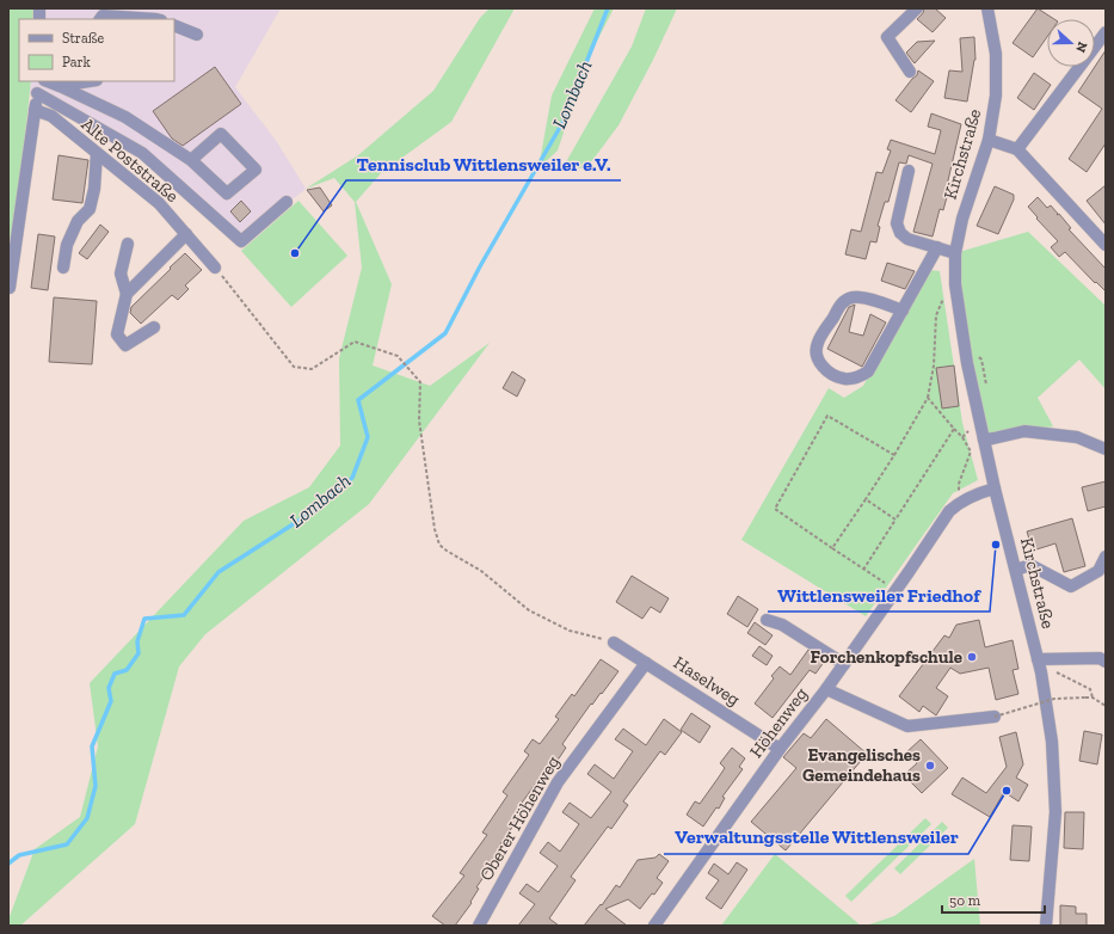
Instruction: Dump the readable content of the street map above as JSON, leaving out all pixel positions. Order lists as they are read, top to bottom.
{
  "streets": {
    "street": [
      "Kirchstraße",
      "Alte Poststraße",
      "Haselweg",
      "Höhenweg",
      "Oberer Höhenweg"
    ]
  },
  "crossings": [
    ["Kirchstraße", "Höhenweg"],
    ["Haselweg", "Höhenweg"],
    ["Haselweg", "Oberer Höhenweg"]
  ],
  "water": ["Lombach"],
  "places": [
    "Tennisclub Wittlensweiler e.V.",
    "Wittlensweiler Friedhof",
    "Forchenkopfschule",
    "Evangelisches Gemeindehaus",
    "Verwaltungsstelle Wittlensweiler"
  ],
  "legend": ["Straße", "Park"],
  "scale_bar": "50 m",
  "north": "right"
}
